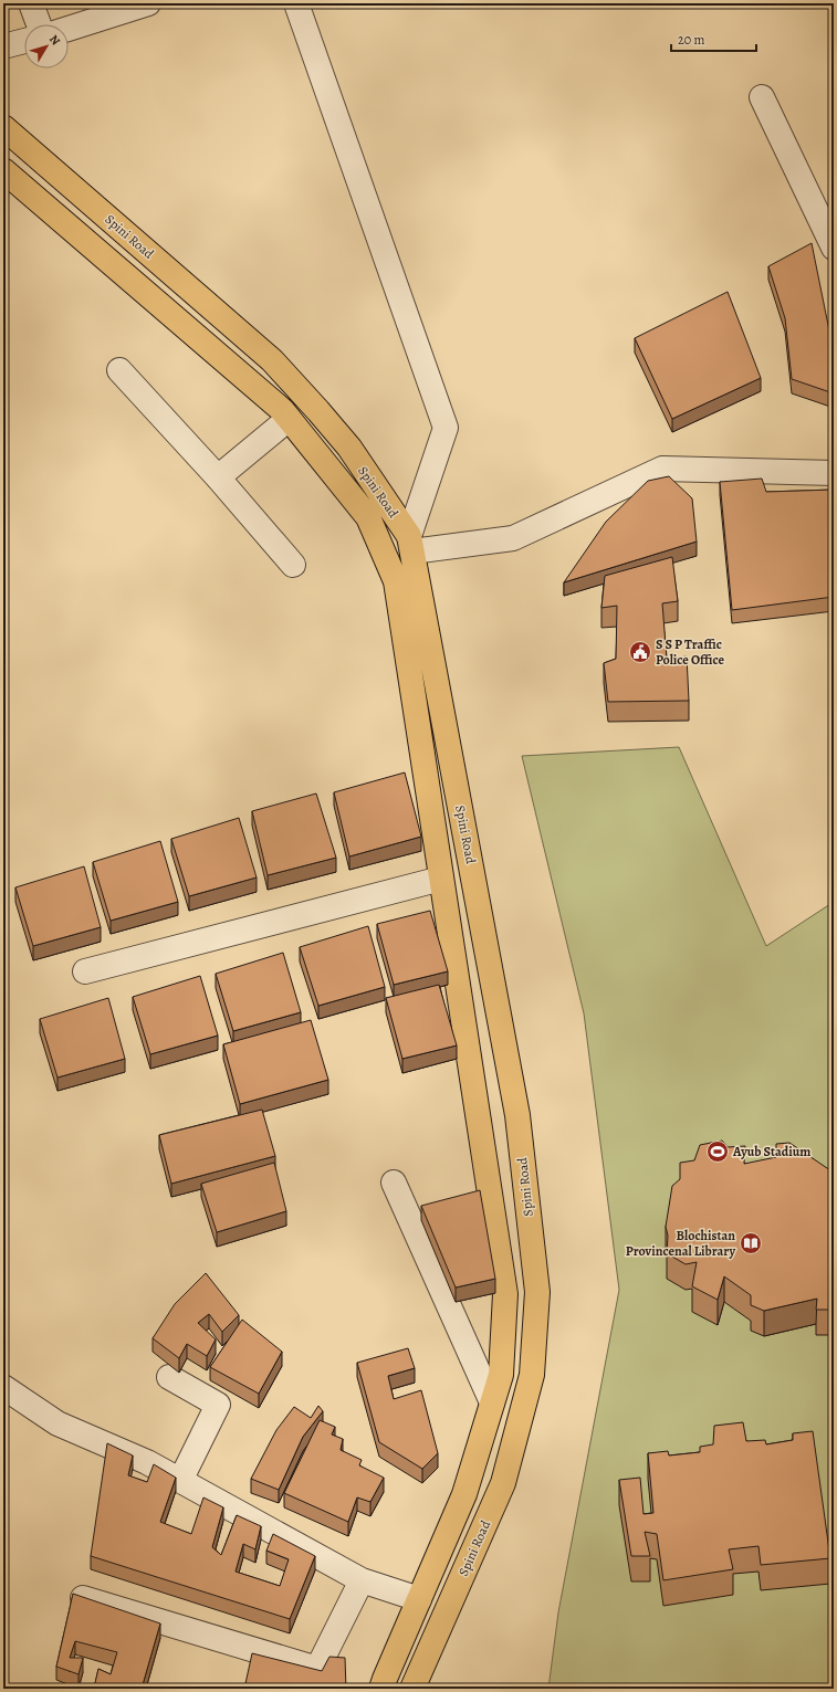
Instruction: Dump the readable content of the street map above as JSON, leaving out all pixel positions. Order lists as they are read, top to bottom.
{
  "streets": {
    "main road": ["Spini Road"]
  },
  "places": {
    "public building": ["S S P Traffic Police Office"],
    "sports": ["Ayub Stadium"],
    "library": ["Blochistan Provincenal Library"]
  },
  "scale_bar": "20 m",
  "north": "top right"
}
